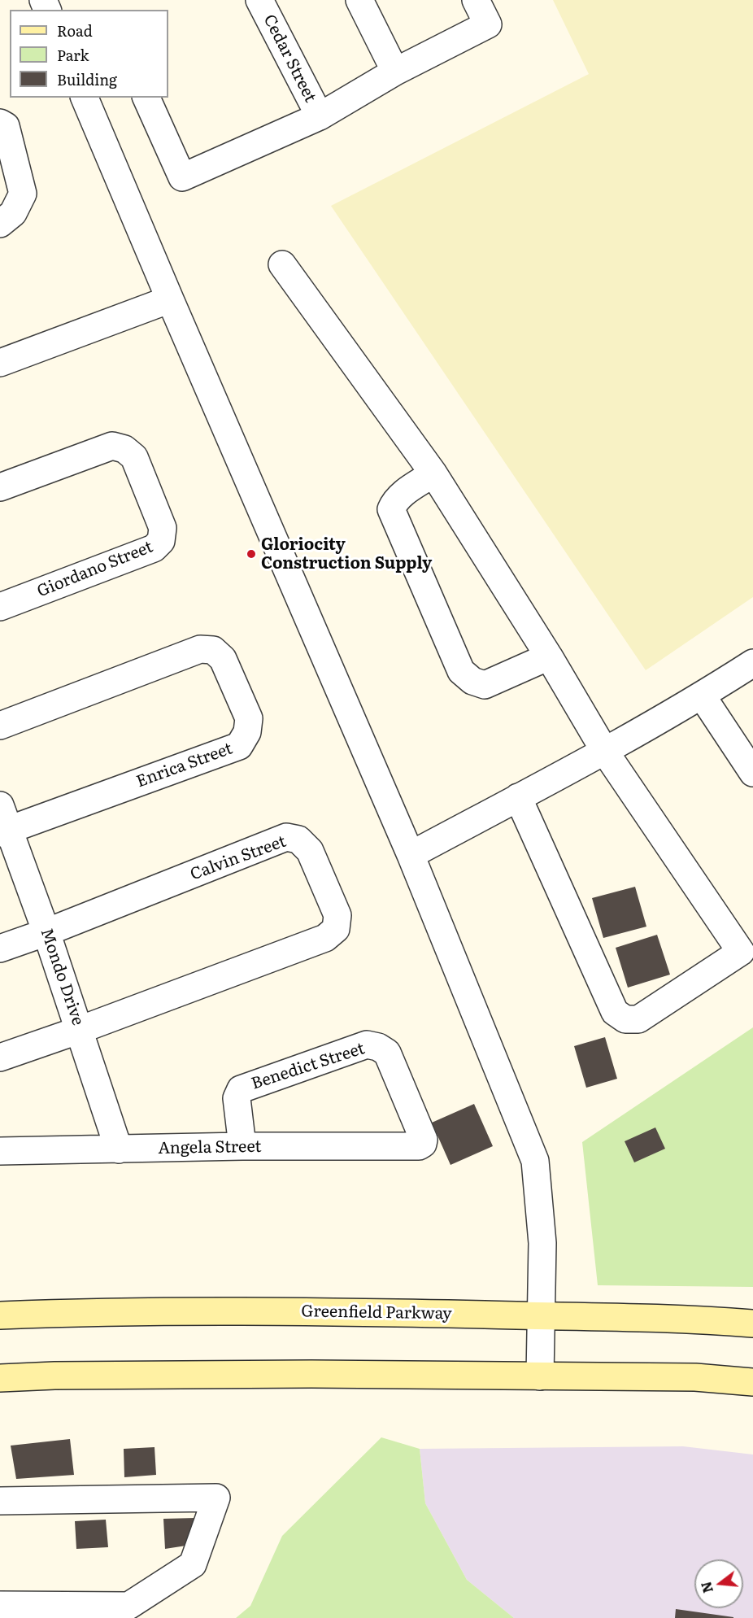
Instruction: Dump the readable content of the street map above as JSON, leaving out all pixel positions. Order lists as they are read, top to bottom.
{
  "streets": {
    "main road": ["Greenfield Parkway"],
    "street": [
      "Cedar Street",
      "Giordano Street",
      "Enrica Street",
      "Calvin Street",
      "Mondo Drive",
      "Benedict Street",
      "Angela Street"
    ]
  },
  "crossings": [
    ["Enrica Street", "Mondo Drive"],
    ["Calvin Street", "Mondo Drive"],
    ["Mondo Drive", "Angela Street"],
    ["Benedict Street", "Angela Street"]
  ],
  "places": ["Gloriocity Construction Supply"],
  "legend": ["Road", "Park", "Building"],
  "north": "left"
}
